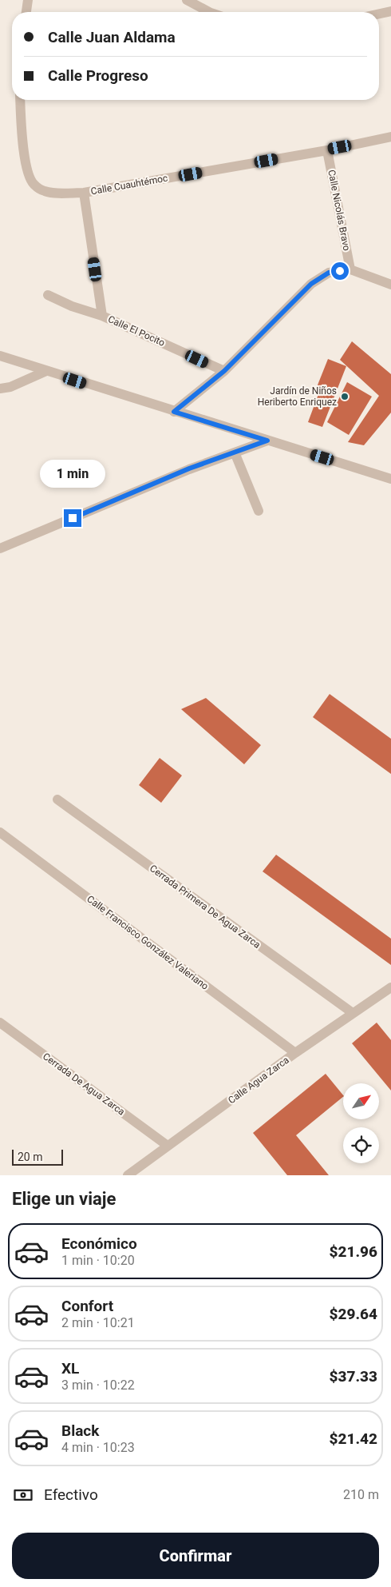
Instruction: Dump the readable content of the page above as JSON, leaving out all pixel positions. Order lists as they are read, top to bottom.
{
  "streets": {
    "street": [
      "Calle Cuauhtémoc",
      "Calle Nicolás Bravo",
      "Calle El Pocito",
      "Cerrada Primera De Agua Zarca",
      "Calle Francisco González Valeriano",
      "Calle Agua Zarca",
      "Cerrada De Agua Zarca"
    ]
  },
  "crossings": [
    ["Calle Cuauhtémoc", "Calle Nicolás Bravo"],
    ["Calle Cuauhtémoc", "Calle El Pocito"],
    ["Cerrada Primera De Agua Zarca", "Calle Agua Zarca"],
    ["Calle Francisco González Valeriano", "Calle Agua Zarca"],
    ["Calle Agua Zarca", "Cerrada De Agua Zarca"]
  ],
  "places": ["Jardín de Niños Heriberto Enriquez"],
  "scale_bar": "20 m",
  "north": "top right",
  "page": {
    "banner": ["Calle Juan Aldama", "Calle Progreso"],
    "bubble": "1 min",
    "scale": "20 m",
    "heading": "Elige un viaje",
    "list": [
      {
        "name": "Económico",
        "note": "1 min · 10:20",
        "value": "$21.96"
      },
      {
        "name": "Confort",
        "note": "2 min · 10:21",
        "value": "$29.64"
      },
      {
        "name": "XL",
        "note": "3 min · 10:22",
        "value": "$37.33"
      },
      {
        "name": "Black",
        "note": "4 min · 10:23",
        "value": "$21.42"
      }
    ],
    "pay": ["Efectivo", "210 m"],
    "buttons": "Confirmar"
  }
}
